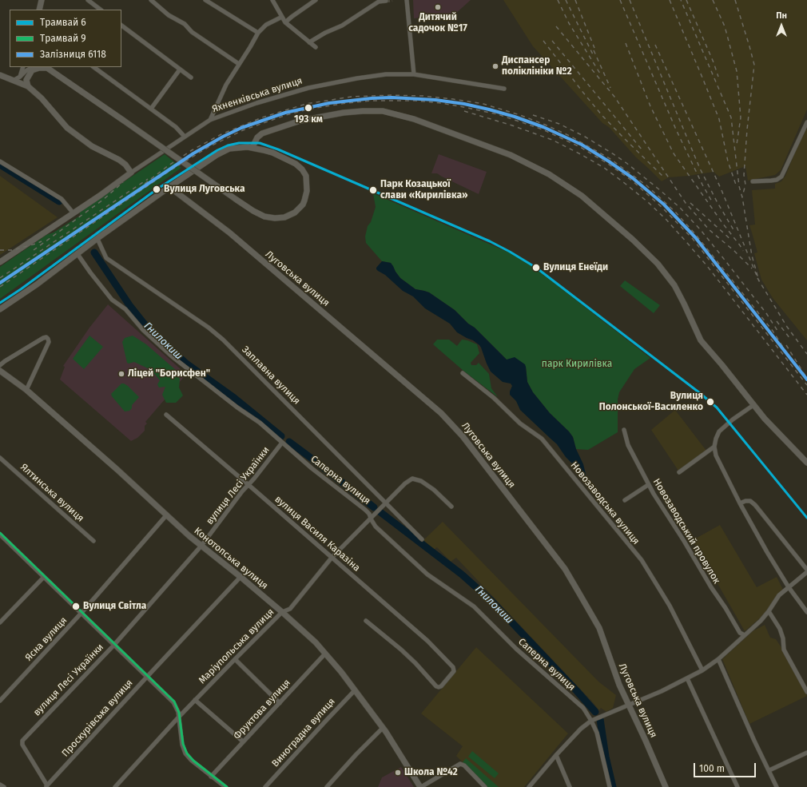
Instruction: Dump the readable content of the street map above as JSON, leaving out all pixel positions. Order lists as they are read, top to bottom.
{
  "streets": {
    "street": [
      "Яхненківська вулиця",
      "Луговська вулиця",
      "Заплавна вулиця",
      "Саперна вулиця",
      "вулиця Лесі Українки",
      "Ялтинська вулиця",
      "Новозаводська вулиця",
      "Новозаводський провулок",
      "вулиця Василя Каразіна",
      "Конотопська вулиця",
      "Ясна вулиця",
      "Маріупольська вулиця",
      "Фруктова вулиця",
      "Проскурівська вулиця",
      "Виноградна вулиця"
    ]
  },
  "crossings": [
    ["Заплавна вулиця", "Маріупольська вулиця"],
    ["Саперна вулиця", "вулиця Лесі Українки"],
    ["Саперна вулиця", "Маріупольська вулиця"],
    ["вулиця Лесі Українки", "вулиця Василя Каразіна"],
    ["вулиця Лесі Українки", "Конотопська вулиця"],
    ["вулиця Лесі Українки", "Проскурівська вулиця"],
    ["вулиця Василя Каразіна", "Маріупольська вулиця"],
    ["Конотопська вулиця", "Ясна вулиця"],
    ["Конотопська вулиця", "Маріупольська вулиця"],
    ["Конотопська вулиця", "Фруктова вулиця"],
    ["Конотопська вулиця", "Проскурівська вулиця"],
    ["Конотопська вулиця", "Виноградна вулиця"]
  ],
  "water": ["Гнилокиш"],
  "parks": ["парк Кирилівка"],
  "places": [
    "Дитячий садочок №17",
    "Диспансер поліклініки №2",
    "193 км",
    "Вулиця Луговська",
    "Парк Козацької слави «Кирилівка»",
    "Вулиця Енеїди",
    "Ліцей \"Борисфен\"",
    "Вулиця Полонської-Василенко",
    "Вулиця Світла",
    "Школа №42"
  ],
  "lines": ["rail line 6118", "tram line 6", "tram line 9"],
  "legend": ["Трамвай 6", "Трамвай 9", "Залізниця 6118"],
  "scale_bar": "100 m",
  "north": "top"
}
